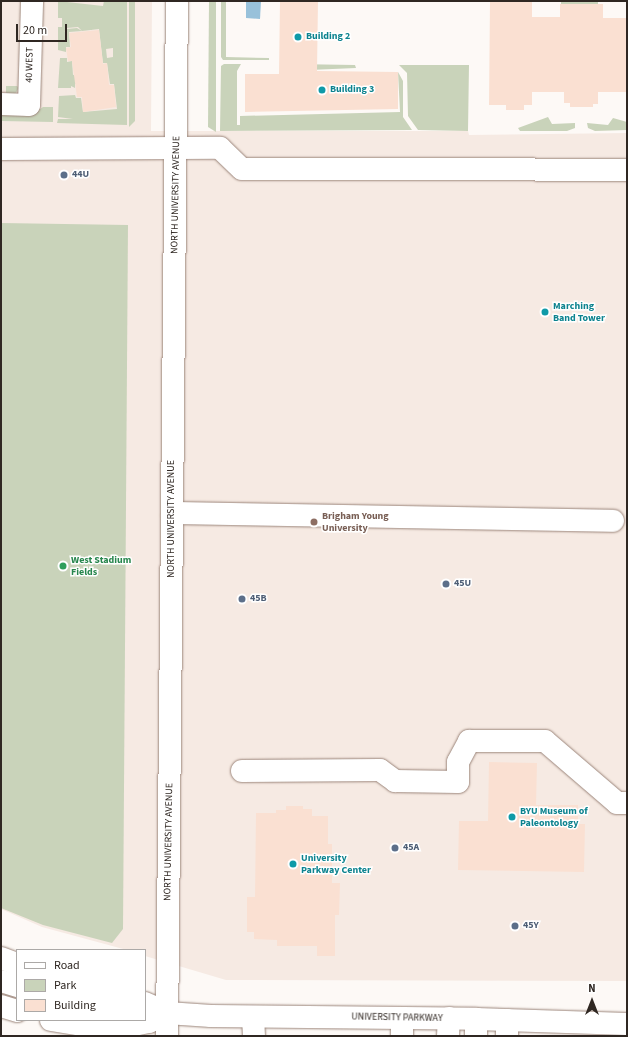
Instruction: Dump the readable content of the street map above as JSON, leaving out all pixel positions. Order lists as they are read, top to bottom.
{
  "streets": {
    "main road": ["40 WEST", "NORTH UNIVERSITY AVENUE", "UNIVERSITY PARKWAY"]
  },
  "crossings": [
    ["NORTH UNIVERSITY AVENUE", "UNIVERSITY PARKWAY"]
  ],
  "places": [
    "Building 2",
    "Building 3",
    "44U",
    "Marching Band Tower",
    "Brigham Young University",
    "West Stadium Fields",
    "45U",
    "45B",
    "BYU Museum of Paleontology",
    "45A",
    "University Parkway Center",
    "45Y"
  ],
  "legend": ["Road", "Park", "Building"],
  "scale_bar": "20 m",
  "north": "top"
}
